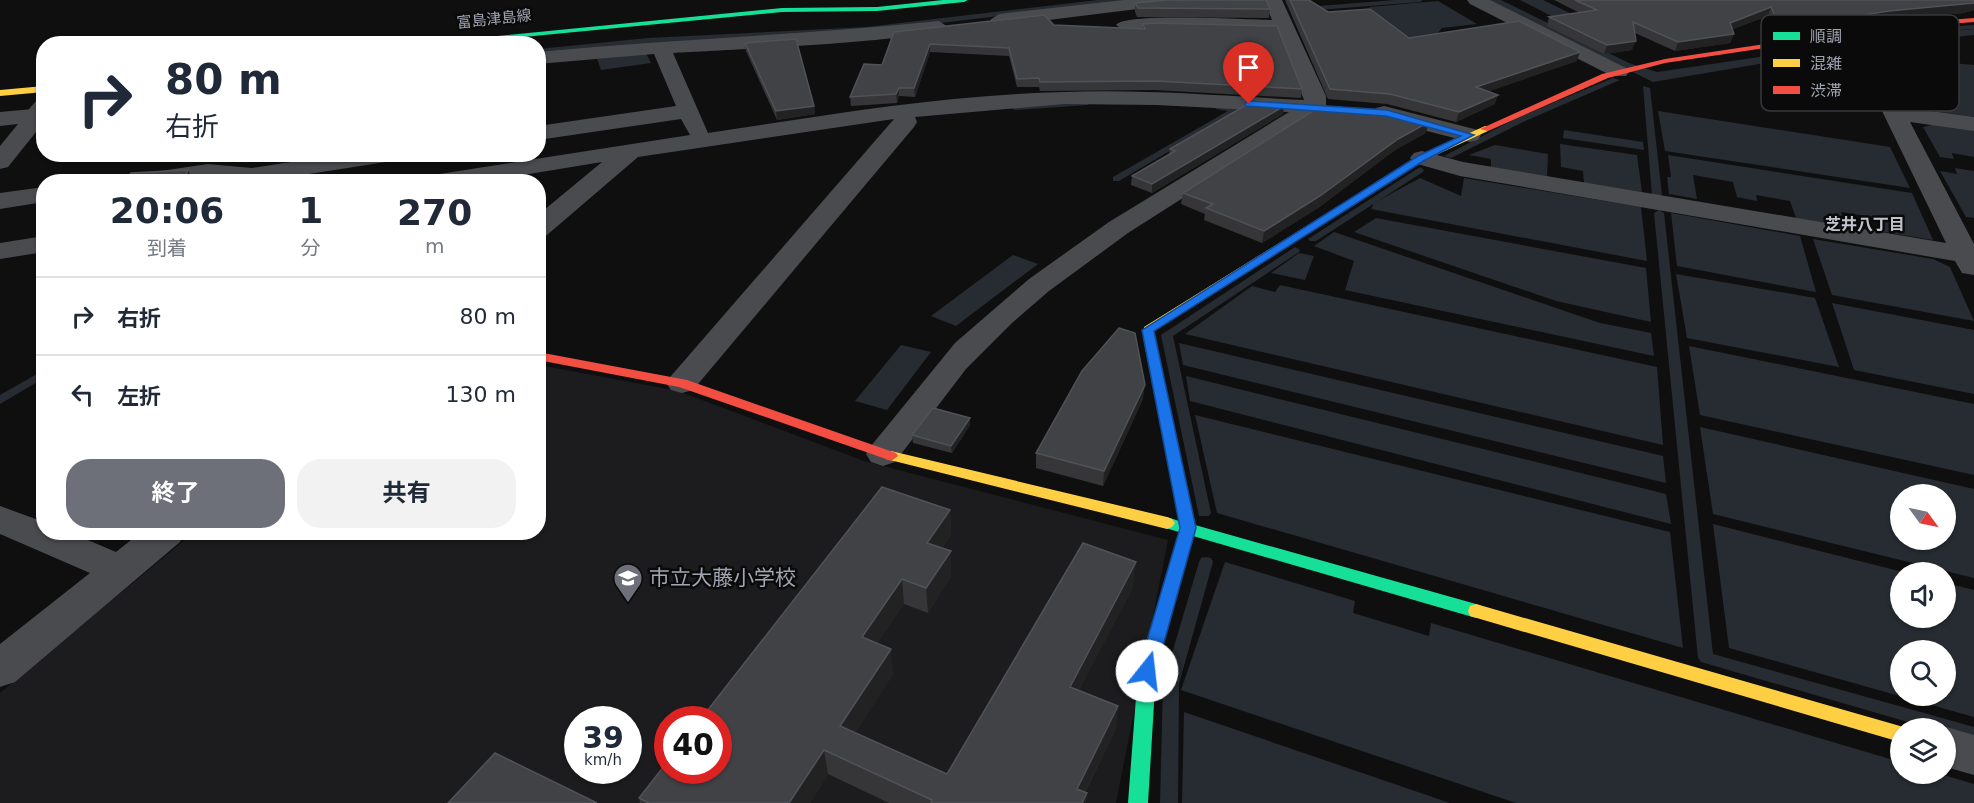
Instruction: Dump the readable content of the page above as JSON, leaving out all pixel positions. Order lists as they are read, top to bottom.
{
  "streets": {
    "street": ["富島津島線"]
  },
  "districts": ["芝井八丁目"],
  "places": {
    "school or university": ["市立大藤小学校"]
  },
  "legend": ["順調", "混雑", "渋滞"],
  "north": "bottom right",
  "page": {
    "turn": ["80 m", "右折"],
    "eta": [
      "20:06",
      "到着",
      "1",
      "分",
      "270",
      "m"
    ],
    "list": [
      {
        "name": "右折",
        "value": "80 m"
      },
      {
        "name": "左折",
        "value": "130 m"
      }
    ],
    "buttons": ["終了", "共有"],
    "speed": "39 km/h",
    "limit": "40"
  }
}
